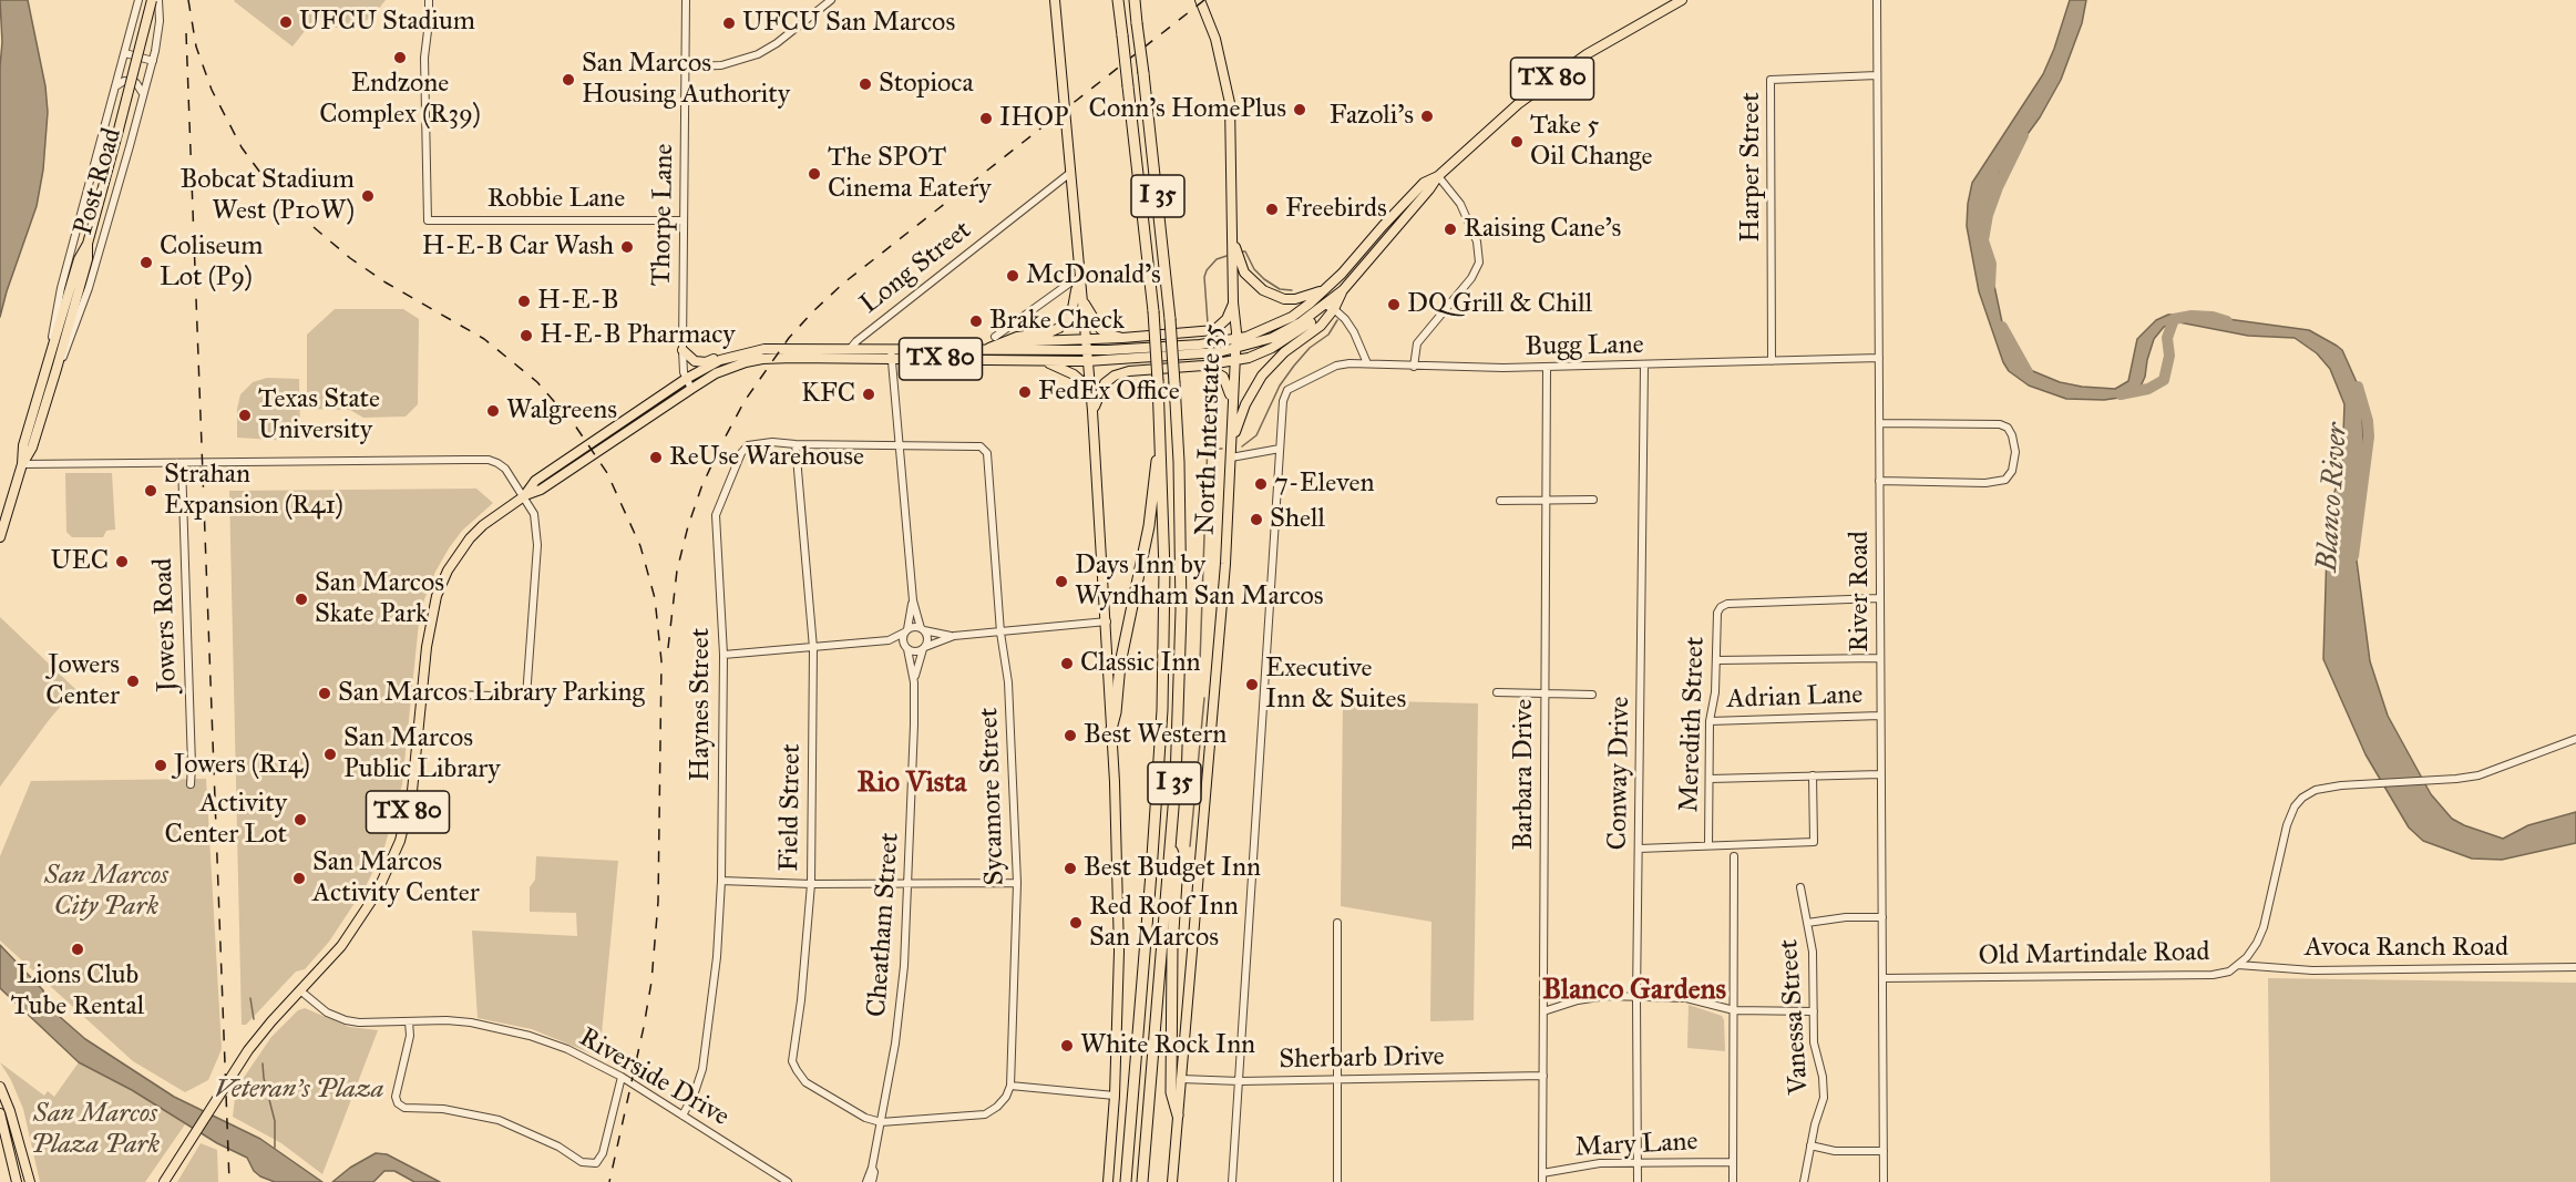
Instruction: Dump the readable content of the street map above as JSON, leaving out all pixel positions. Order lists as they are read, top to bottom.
{
  "streets": {
    "highway": ["I 35"],
    "main road": ["TX 80", "North Interstate 35"],
    "street": [
      "Harper Street",
      "Post Road",
      "Robbie Lane",
      "Thorpe Lane",
      "Long Street",
      "Bugg Lane",
      "River Road",
      "Jowers Road",
      "Adrian Lane",
      "Haynes Street",
      "Meredith Street",
      "Conway Drive",
      "Barbara Drive",
      "Sycamore Street",
      "Field Street",
      "Cheatham Street",
      "Avoca Ranch Road",
      "Old Martindale Road",
      "Vanessa Street",
      "Sherbarb Drive",
      "Riverside Drive",
      "Mary Lane"
    ]
  },
  "crossings": [
    ["TX 80", "Thorpe Lane"],
    ["TX 80", "Long Street"],
    ["TX 80", "North Interstate 35"],
    ["TX 80", "Riverside Drive"],
    ["Harper Street", "Bugg Lane"],
    ["Harper Street", "River Road"],
    ["Robbie Lane", "Thorpe Lane"],
    ["Bugg Lane", "River Road"],
    ["Bugg Lane", "Conway Drive"],
    ["Bugg Lane", "Barbara Drive"],
    ["North Interstate 35", "Sherbarb Drive"],
    ["River Road", "Adrian Lane"],
    ["River Road", "Meredith Street"],
    ["River Road", "Old Martindale Road"],
    ["Adrian Lane", "Meredith Street"],
    ["Haynes Street", "Sycamore Street"],
    ["Haynes Street", "Field Street"],
    ["Haynes Street", "Riverside Drive"],
    ["Conway Drive", "Mary Lane"],
    ["Barbara Drive", "Sherbarb Drive"],
    ["Barbara Drive", "Mary Lane"],
    ["Field Street", "Cheatham Street"],
    ["Avoca Ranch Road", "Old Martindale Road"]
  ],
  "districts": ["Rio Vista", "Blanco Gardens"],
  "water": ["Blanco River"],
  "parks": ["San Marcos City Park", "Veteran's Plaza", "San Marcos Plaza Park"],
  "places": [
    "UFCU Stadium",
    "UFCU San Marcos",
    "Endzone Complex (R39)",
    "San Marcos Housing Authority",
    "Stopioca",
    "Conn's HomePlus",
    "Fazoli's",
    "IHOP",
    "Take 5 Oil Change",
    "The SPOT Cinema Eatery",
    "Bobcat Stadium West (P10W)",
    "Freebirds",
    "Raising Cane's",
    "H-E-B Car Wash",
    "Coliseum Lot (P9)",
    "McDonald's",
    "H-E-B",
    "DQ Grill & Chill",
    "Brake Check",
    "H-E-B Pharmacy",
    "FedEx Office",
    "KFC",
    "Walgreens",
    "Texas State University",
    "ReUse Warehouse",
    "7-Eleven",
    "Strahan Expansion (R41)",
    "Shell",
    "UEC",
    "Days Inn by Wyndham San Marcos",
    "San Marcos Skate Park",
    "Classic Inn",
    "Jowers Center",
    "Executive Inn & Suites",
    "San Marcos Library Parking",
    "Best Western",
    "San Marcos Public Library",
    "Jowers (R14)",
    "Activity Center Lot",
    "Best Budget Inn",
    "San Marcos Activity Center",
    "Red Roof Inn San Marcos",
    "Lions Club Tube Rental",
    "White Rock Inn"
  ]
}
